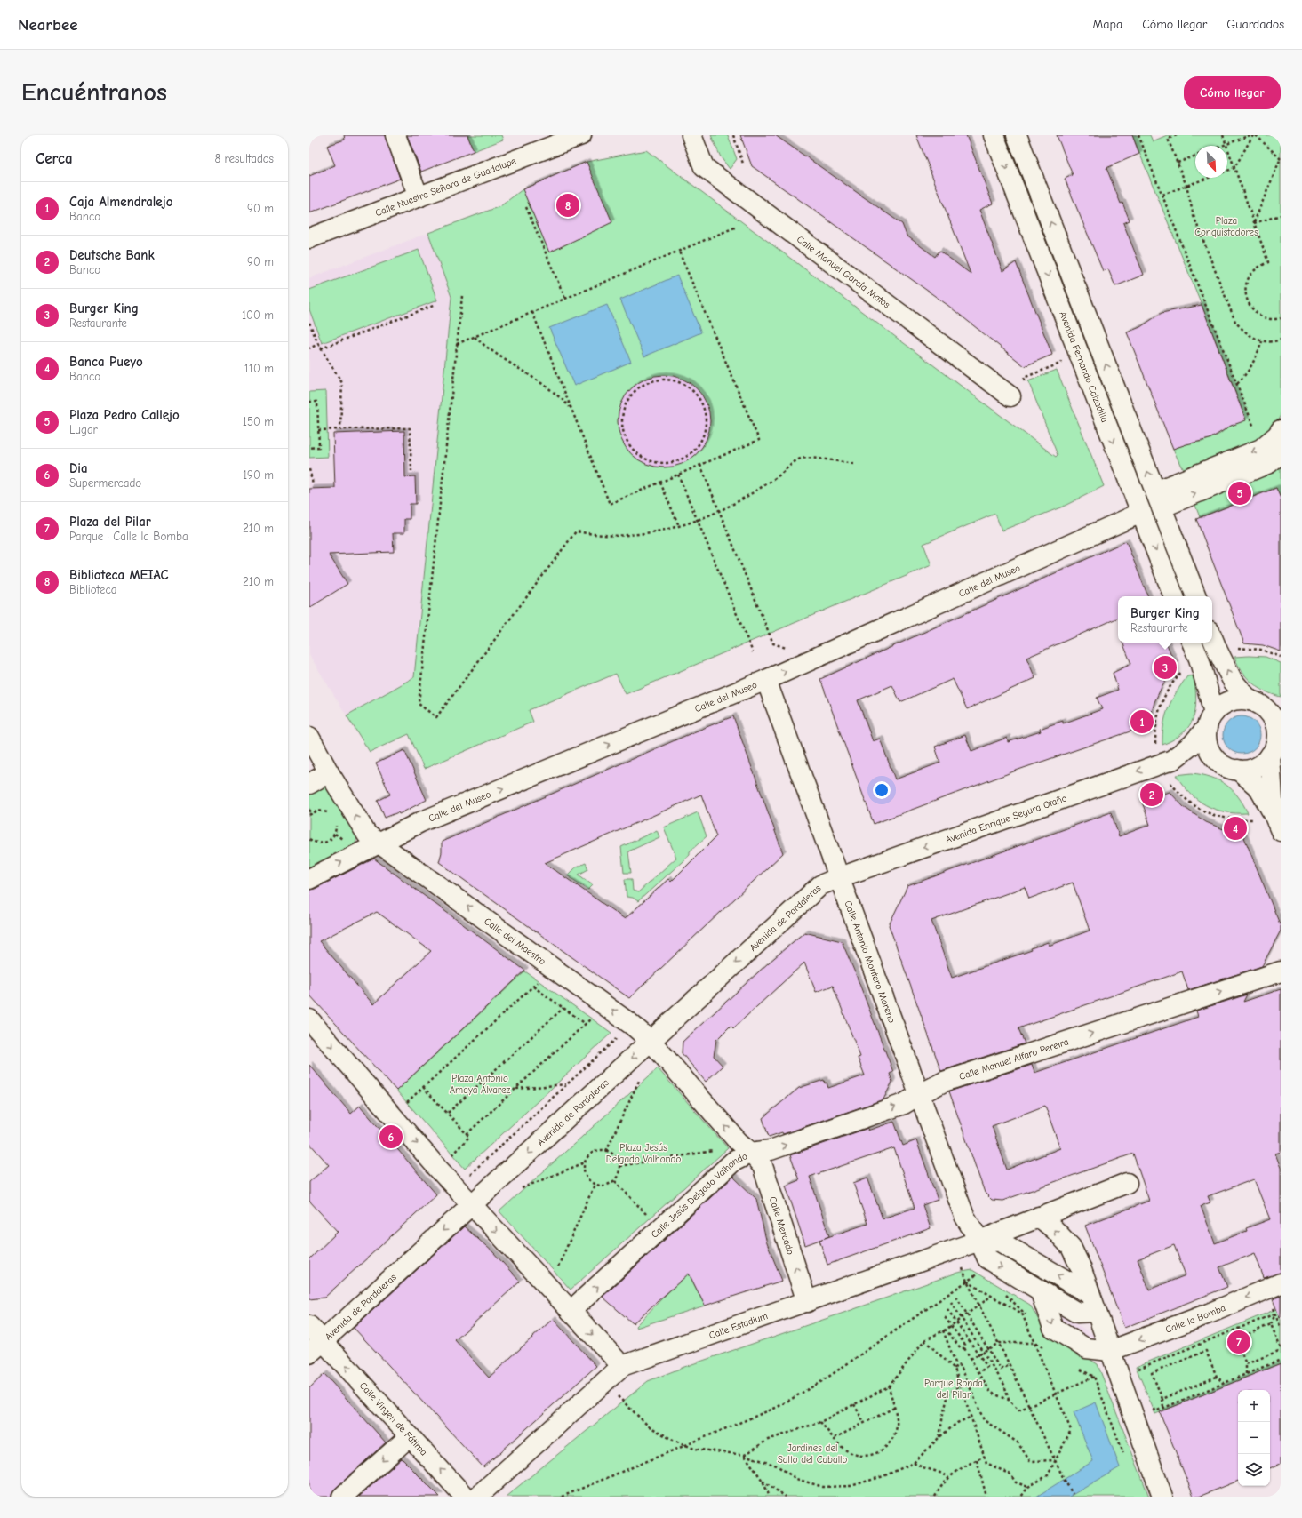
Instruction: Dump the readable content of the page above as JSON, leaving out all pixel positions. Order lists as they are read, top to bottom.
{
  "streets": {
    "street": [
      "Calle Nuestra Señora de Guadalupe",
      "Calle Manuel García Matos",
      "Avenida Fernando Calzadilla",
      "Calle del Museo",
      "Avenida Enrique Segura Otaño",
      "Avenida de Pardaleras",
      "Calle del Maestro",
      "Calle Antonio Montero Moreno",
      "Calle Manuel Alfaro Pereira",
      "Calle Jesús Delgado Valhondo",
      "Calle Mercado",
      "Calle la Bomba",
      "Calle Estadium",
      "Calle Virgen de Fátima"
    ]
  },
  "crossings": [
    ["Avenida Fernando Calzadilla", "Calle del Museo"],
    ["Calle del Museo", "Calle del Maestro"],
    ["Calle del Museo", "Calle Antonio Montero Moreno"],
    ["Avenida Enrique Segura Otaño", "Avenida de Pardaleras"],
    ["Avenida Enrique Segura Otaño", "Calle Antonio Montero Moreno"],
    ["Avenida de Pardaleras", "Calle del Maestro"],
    ["Avenida de Pardaleras", "Calle Antonio Montero Moreno"],
    ["Avenida de Pardaleras", "Calle Jesús Delgado Valhondo"],
    ["Avenida de Pardaleras", "Calle Virgen de Fátima"],
    ["Calle del Maestro", "Calle Jesús Delgado Valhondo"],
    ["Calle Antonio Montero Moreno", "Calle Manuel Alfaro Pereira"],
    ["Calle Antonio Montero Moreno", "Calle Estadium"],
    ["Calle Manuel Alfaro Pereira", "Calle Jesús Delgado Valhondo"],
    ["Calle Manuel Alfaro Pereira", "Calle Mercado"],
    ["Calle Jesús Delgado Valhondo", "Calle Mercado"],
    ["Calle Mercado", "Calle Estadium"]
  ],
  "one_way": [
    "Calle del Museo",
    "Avenida Enrique Segura Otaño",
    "Avenida de Pardaleras",
    "Calle del Maestro",
    "Calle Manuel Alfaro Pereira",
    "Calle Mercado",
    "Calle la Bomba",
    "Calle Virgen de Fátima"
  ],
  "parks": [
    "Plaza Conquistadores",
    "Plaza Antonio Amaya Álvarez",
    "Plaza Jesús Delgado Valhondo",
    "Parque Ronda del Pilar",
    "Jardines del Salto del Caballo"
  ],
  "north": "bottom right",
  "page": {
    "header": "Nearbee",
    "nav": ["Mapa", "Cómo llegar", "Guardados"],
    "buttons": "Cómo llegar",
    "title": "Encuéntranos",
    "heading": ["Cerca", "8 resultados"],
    "list": [
      {
        "mark": "1",
        "name": "Caja Almendralejo",
        "note": "Banco",
        "value": "90 m"
      },
      {
        "mark": "2",
        "name": "Deutsche Bank",
        "note": "Banco",
        "value": "90 m"
      },
      {
        "mark": "3",
        "name": "Burger King",
        "note": "Restaurante",
        "value": "100 m"
      },
      {
        "mark": "4",
        "name": "Banca Pueyo",
        "note": "Banco",
        "value": "110 m"
      },
      {
        "mark": "5",
        "name": "Plaza Pedro Callejo",
        "note": "Lugar",
        "value": "150 m"
      },
      {
        "mark": "6",
        "name": "Dia",
        "note": "Supermercado",
        "value": "190 m"
      },
      {
        "mark": "7",
        "name": "Plaza del Pilar",
        "note": "Parque · Calle la Bomba",
        "value": "210 m"
      },
      {
        "mark": "8",
        "name": "Biblioteca MEIAC",
        "note": "Biblioteca",
        "value": "210 m"
      }
    ],
    "pins": [
      "8",
      "5",
      "3",
      "1",
      "2",
      "4",
      "6",
      "7"
    ],
    "popup": ["Burger King", "Restaurante"],
    "map_buttons": ["+", "−"]
  }
}
